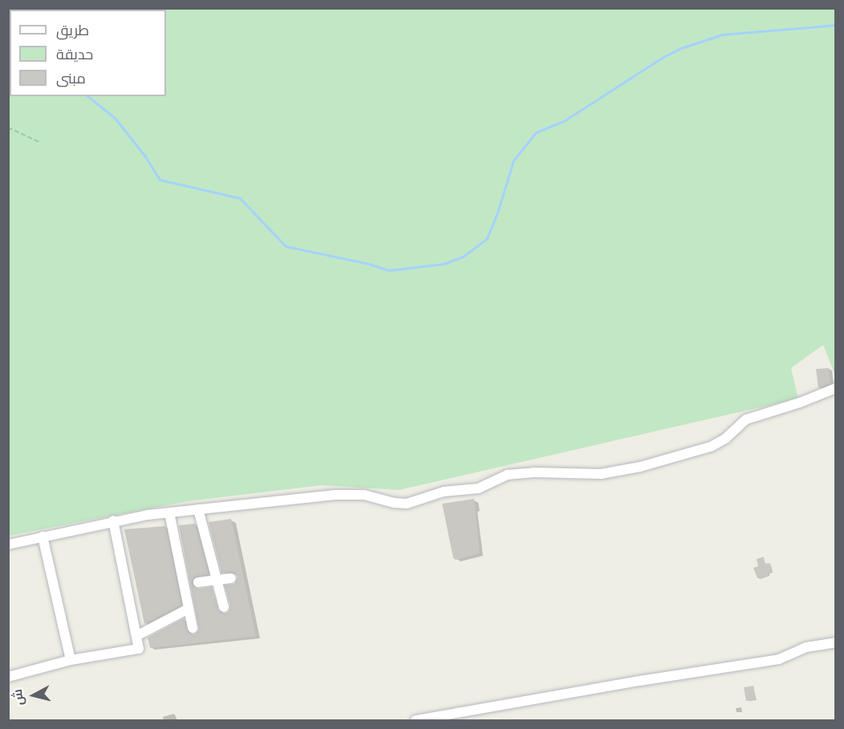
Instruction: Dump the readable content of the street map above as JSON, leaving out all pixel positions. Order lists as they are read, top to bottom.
{
  "legend": ["طريق", "حديقة", "مبنى"],
  "north": "left"
}
